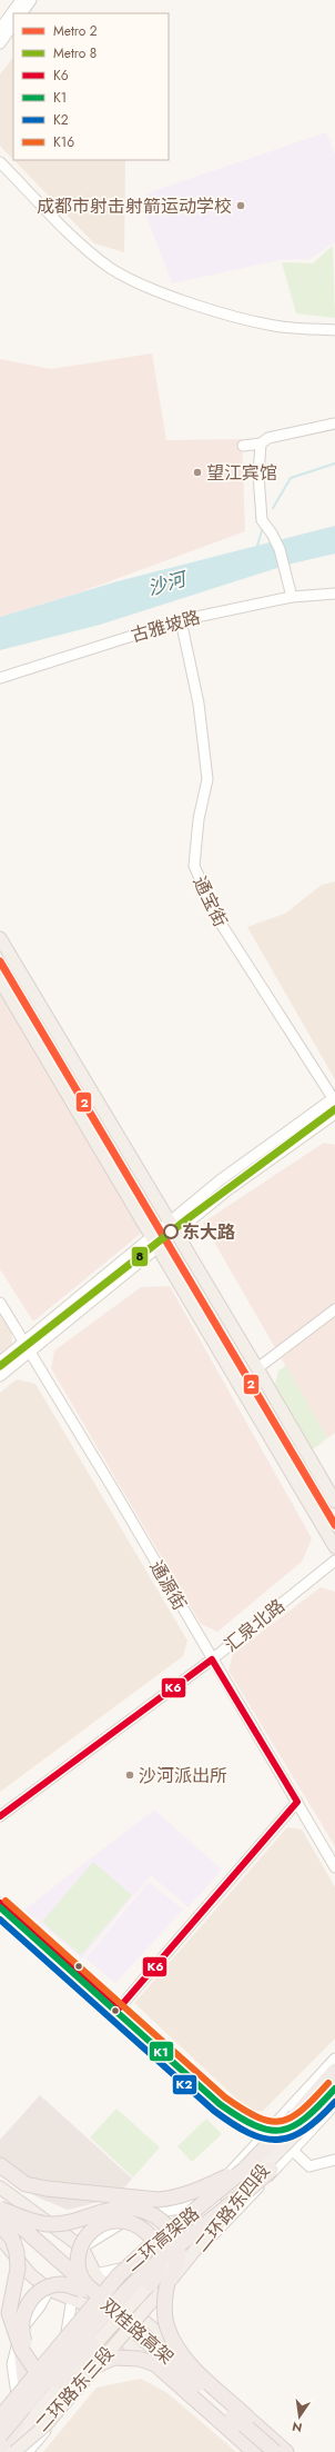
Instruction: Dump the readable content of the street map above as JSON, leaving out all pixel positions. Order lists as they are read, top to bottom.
{
  "streets": {
    "highway": ["二环高架路", "双桂路高架"],
    "main road": ["二环路东四段", "二环路东三段"],
    "street": [
      "古雅坡路",
      "通宝街",
      "通源街",
      "汇泉北路"
    ]
  },
  "crossings": [
    ["古雅坡路", "通宝街"],
    ["通源街", "汇泉北路"],
    ["二环路东四段", "二环高架路"],
    ["二环路东四段", "二环路东三段"]
  ],
  "water": ["沙河"],
  "places": [
    "成都市射击射箭运动学校",
    "望江宾馆",
    "东大路",
    "沙河派出所"
  ],
  "lines": [
    "metro line 2",
    "metro line 8",
    "transit line K6",
    "transit line K16",
    "transit line K1",
    "transit line K2"
  ],
  "legend": [
    "Metro 2",
    "Metro 8",
    "K6",
    "K1",
    "K2",
    "K16"
  ],
  "north": "bottom"
}
